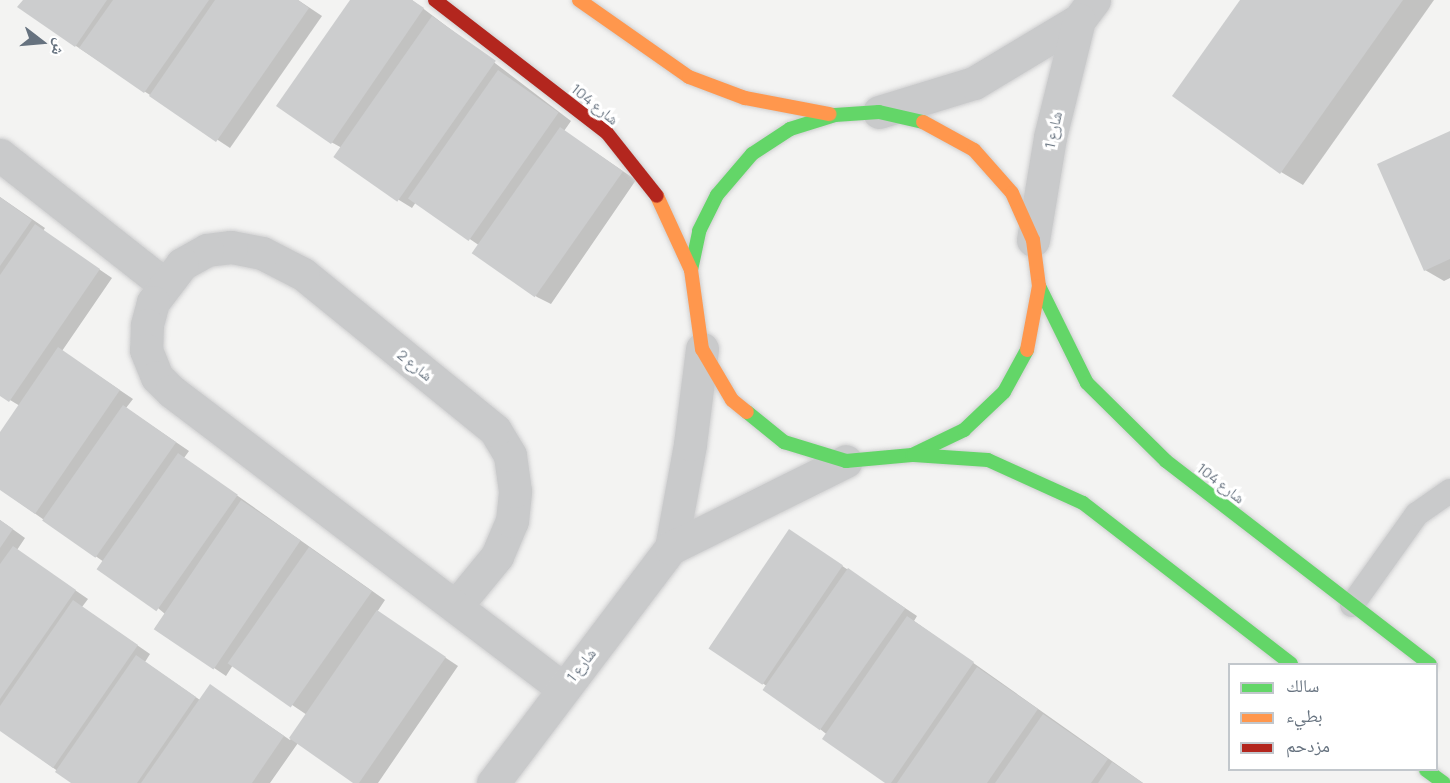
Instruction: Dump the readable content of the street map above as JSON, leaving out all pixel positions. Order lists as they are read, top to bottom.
{
  "streets": {
    "street": ["شارع 104", "شارع 1", "شارع 2"]
  },
  "crossings": [
    ["شارع 1", "شارع 2"]
  ],
  "legend": ["سالك", "بطيء", "مزدحم"],
  "north": "right"
}
